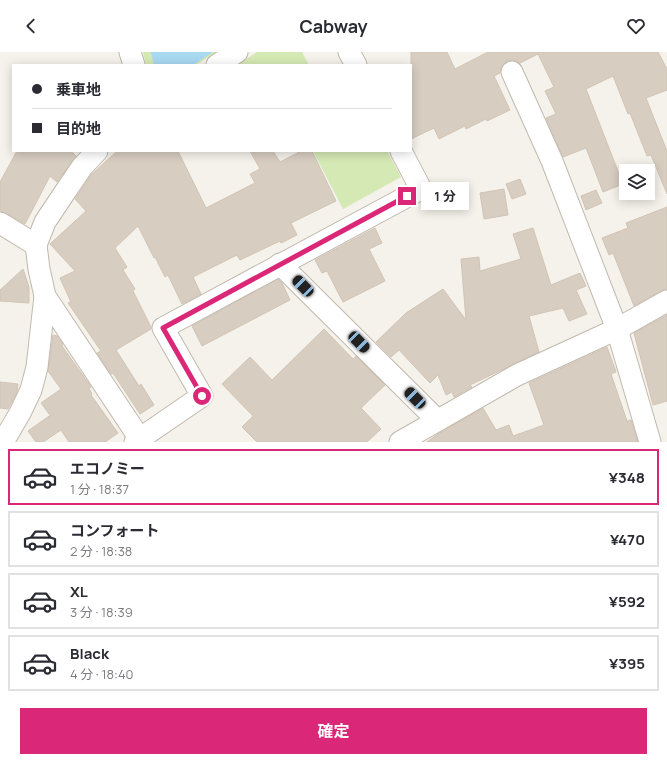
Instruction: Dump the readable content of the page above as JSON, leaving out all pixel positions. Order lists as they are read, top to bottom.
{
  "page": {
    "header": "Cabway",
    "banner": ["乗車地", "目的地"],
    "bubble": "1 分",
    "list": [
      {
        "name": "エコノミー",
        "note": "1 分 · 18:37",
        "value": "¥348"
      },
      {
        "name": "コンフォート",
        "note": "2 分 · 18:38",
        "value": "¥470"
      },
      {
        "name": "XL",
        "note": "3 分 · 18:39",
        "value": "¥592"
      },
      {
        "name": "Black",
        "note": "4 分 · 18:40",
        "value": "¥395"
      }
    ],
    "buttons": "確定"
  }
}
